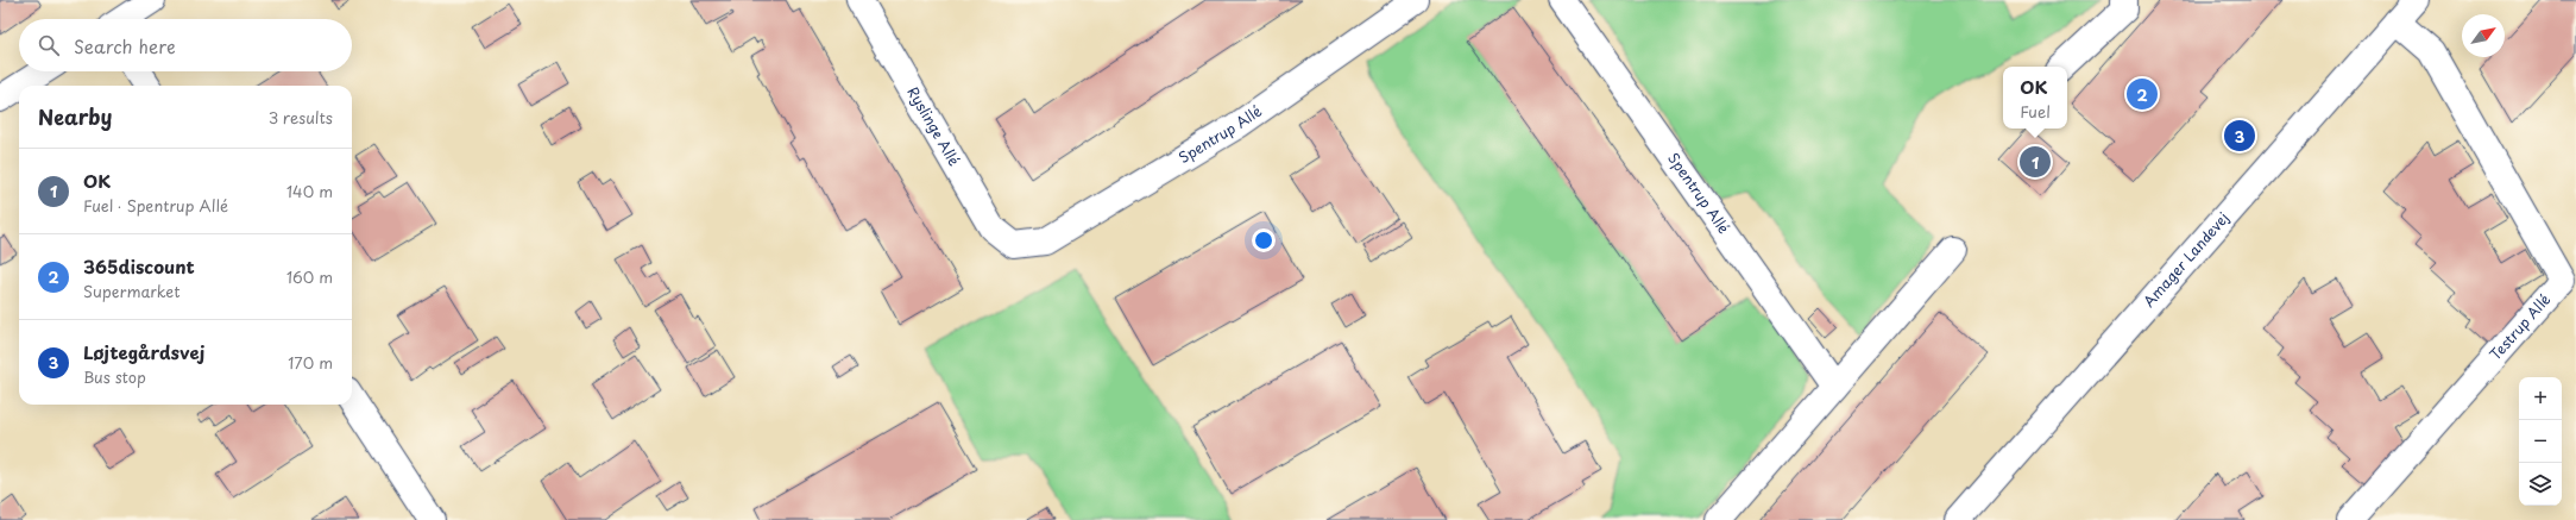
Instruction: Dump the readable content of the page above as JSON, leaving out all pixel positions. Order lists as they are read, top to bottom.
{
  "streets": {
    "street": [
      "Ryslinge Allé",
      "Spentrup Allé",
      "Amager Landevej",
      "Testrup Allé"
    ]
  },
  "crossings": [
    ["Ryslinge Allé", "Spentrup Allé"],
    ["Amager Landevej", "Testrup Allé"]
  ],
  "north": "top right",
  "page": {
    "search": "Search here",
    "popup": ["OK", "Fuel"],
    "pins": ["2", "3", "1"],
    "heading": ["Nearby", "3 results"],
    "list": [
      {
        "mark": "1",
        "name": "OK",
        "note": "Fuel · Spentrup Allé",
        "value": "140 m"
      },
      {
        "mark": "2",
        "name": "365discount",
        "note": "Supermarket",
        "value": "160 m"
      },
      {
        "mark": "3",
        "name": "Løjtegårdsvej",
        "note": "Bus stop",
        "value": "170 m"
      }
    ],
    "map_buttons": ["+", "−"]
  }
}
